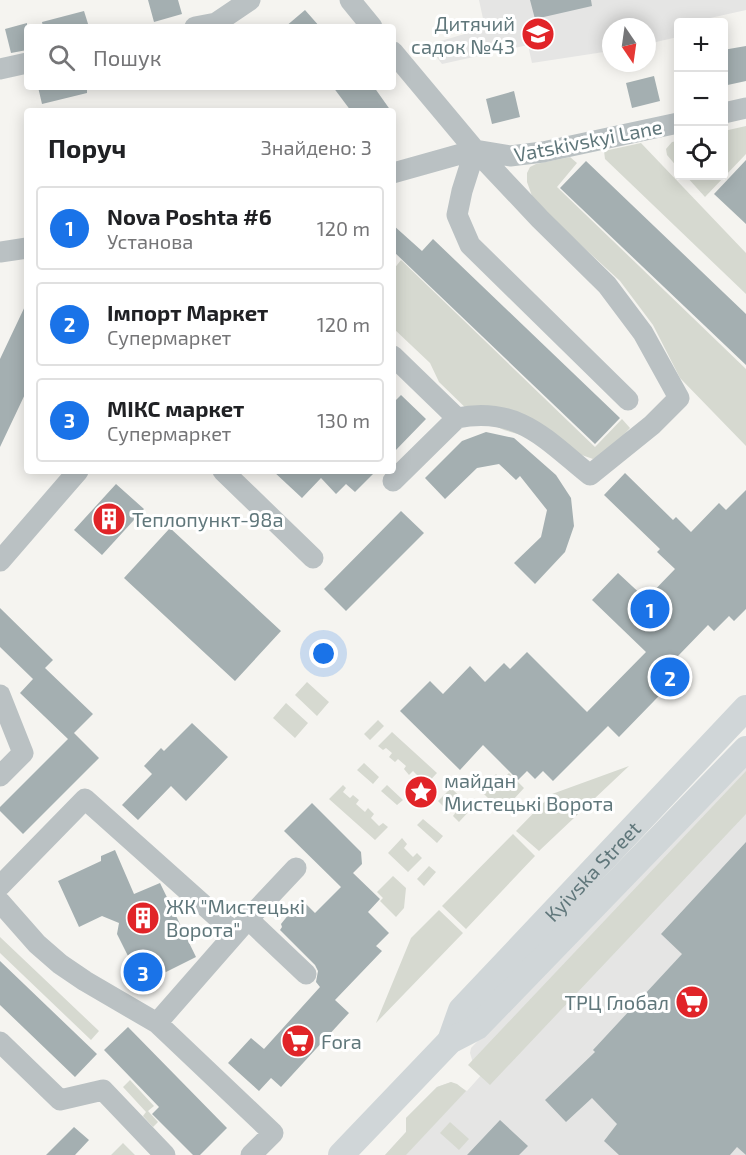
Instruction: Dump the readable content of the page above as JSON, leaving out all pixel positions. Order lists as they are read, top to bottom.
{
  "streets": {
    "main road": ["Kyivska Street"],
    "street": ["Vatskivskyi Lane"]
  },
  "places": {
    "school or university": ["Дитячий садок №43"],
    "building": ["Теплопункт-98а", "ЖК \"Мистецькі Ворота\""],
    "place": ["майдан Мистецькі Ворота"],
    "supermarket": ["ТРЦ Глобал", "Fora"]
  },
  "north": "bottom",
  "page": {
    "map_buttons": ["+", "−"],
    "search": "Пошук",
    "heading": ["Поруч", "Знайдено: 3"],
    "list": [
      {
        "mark": "1",
        "name": "Nova Poshta #6",
        "note": "Установа",
        "value": "120 m"
      },
      {
        "mark": "2",
        "name": "Імпорт Маркет",
        "note": "Супермаркет",
        "value": "120 m"
      },
      {
        "mark": "3",
        "name": "МІКС маркет",
        "note": "Супермаркет",
        "value": "130 m"
      }
    ],
    "pins": ["1", "2", "3"]
  }
}
